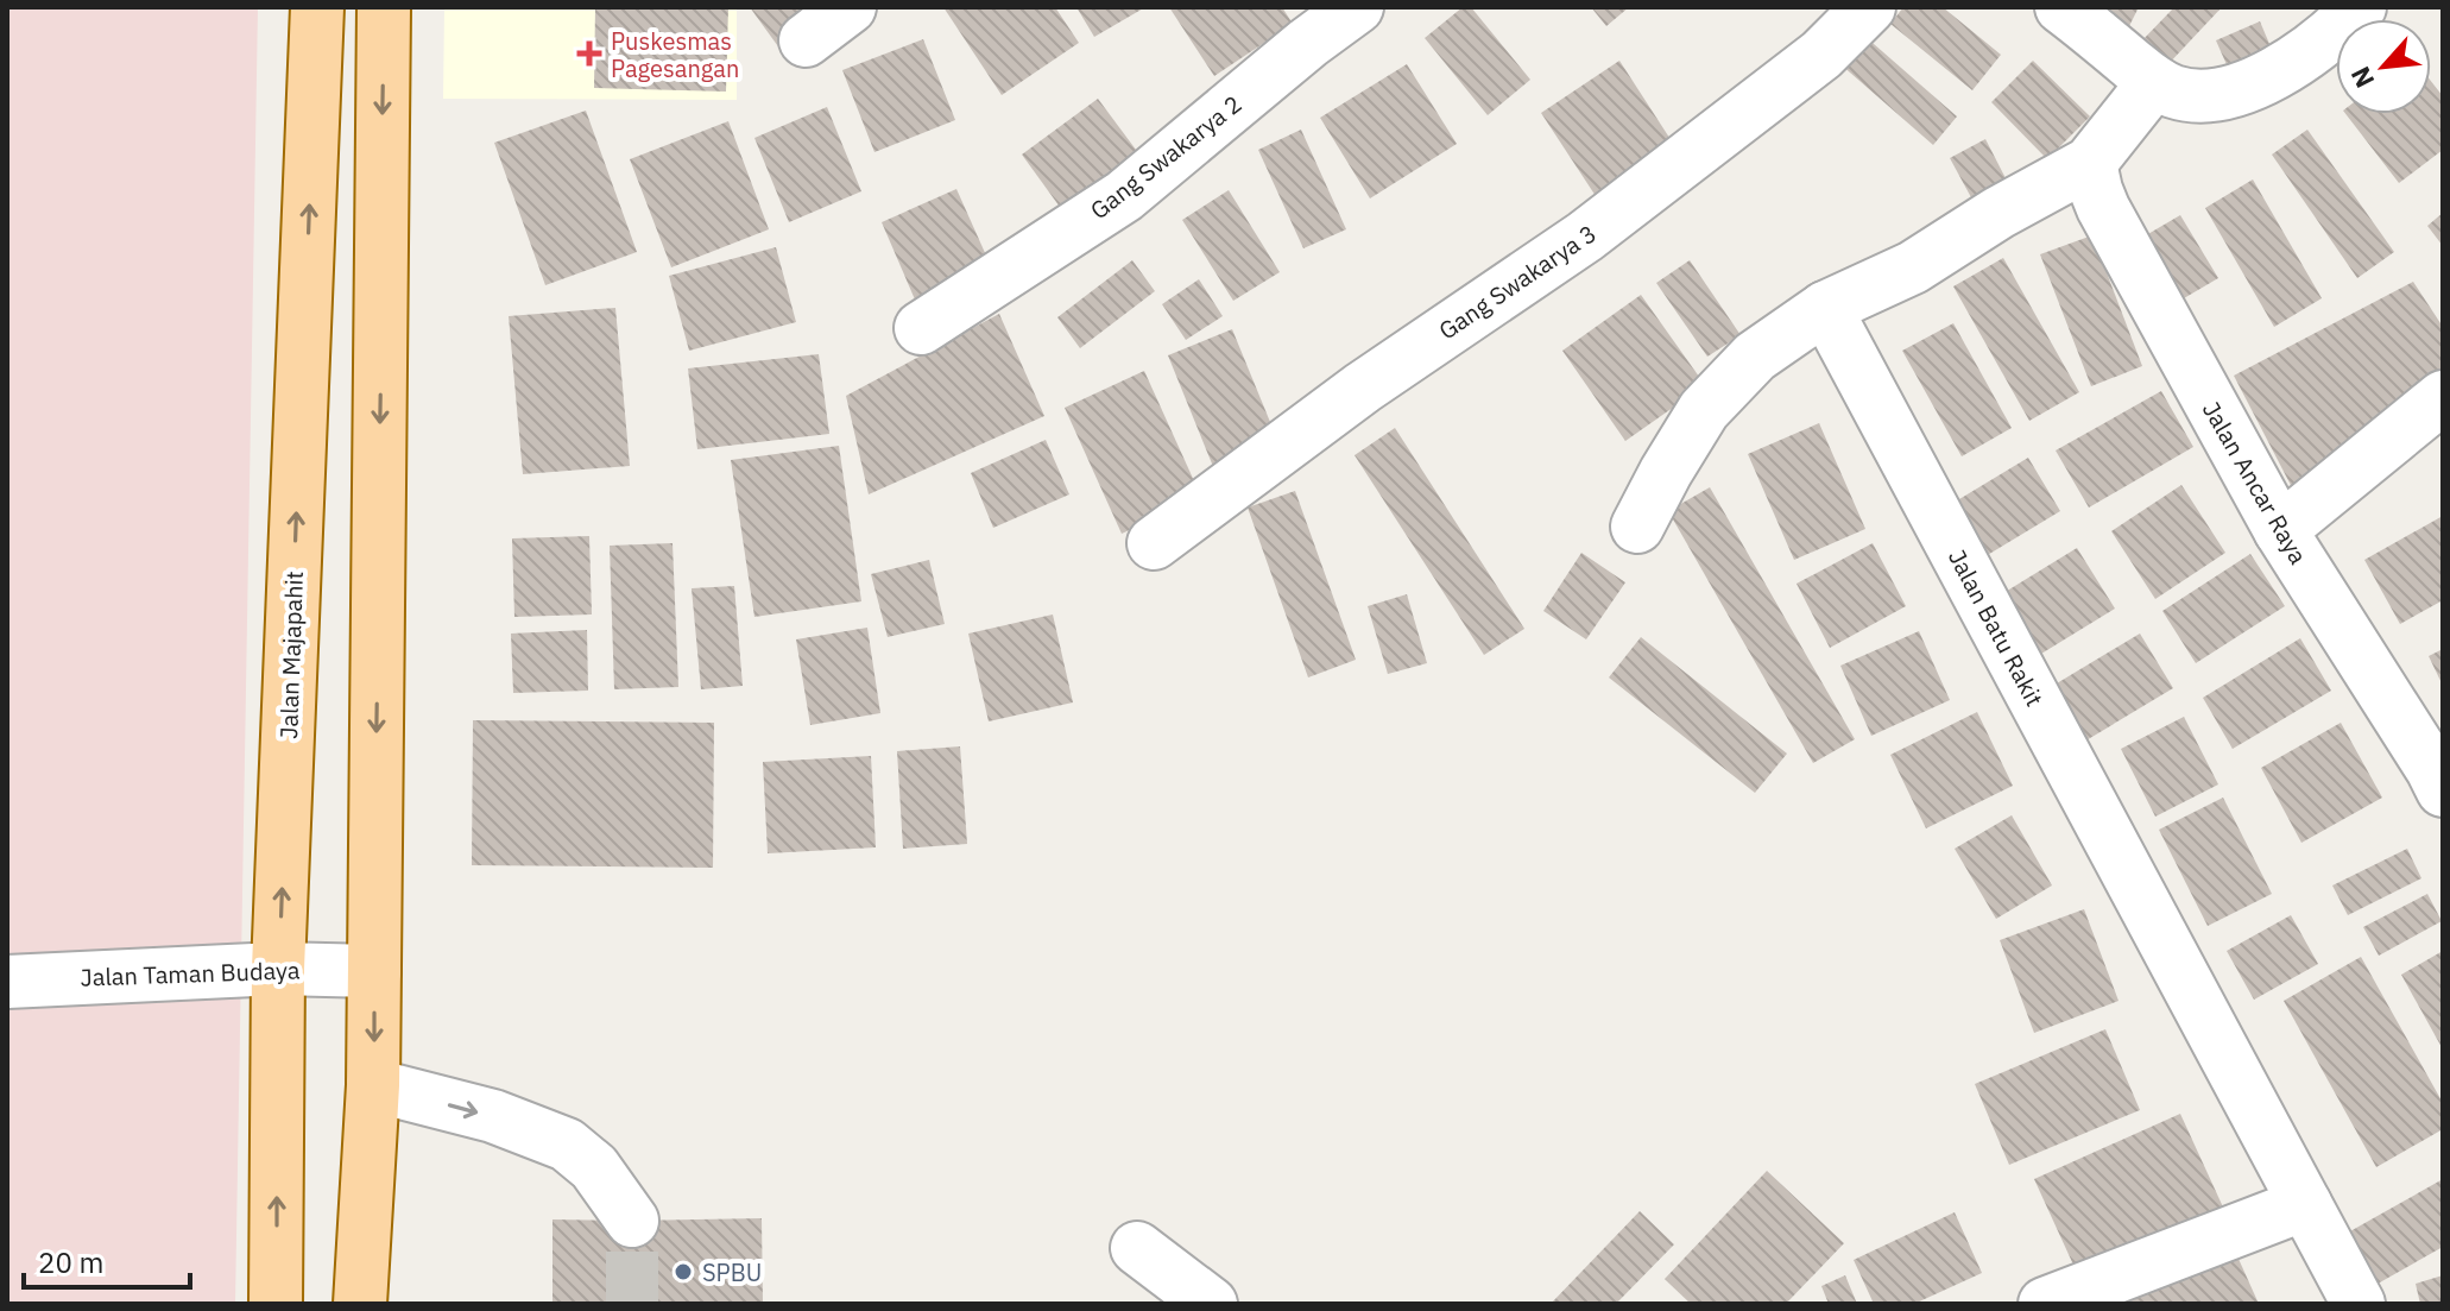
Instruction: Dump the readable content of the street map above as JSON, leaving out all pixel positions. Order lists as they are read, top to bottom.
{
  "streets": {
    "main road": ["Jalan Majapahit"],
    "street": [
      "Gang Swakarya 2",
      "Gang Swakarya 3",
      "Jalan Ancar Raya",
      "Jalan Batu Rakit",
      "Jalan Taman Budaya"
    ]
  },
  "crossings": [
    ["Jalan Majapahit", "Jalan Taman Budaya"]
  ],
  "places": {
    "health": ["Puskesmas Pagesangan"],
    "other": ["SPBU"]
  },
  "scale_bar": "20 m",
  "north": "bottom left"
}
